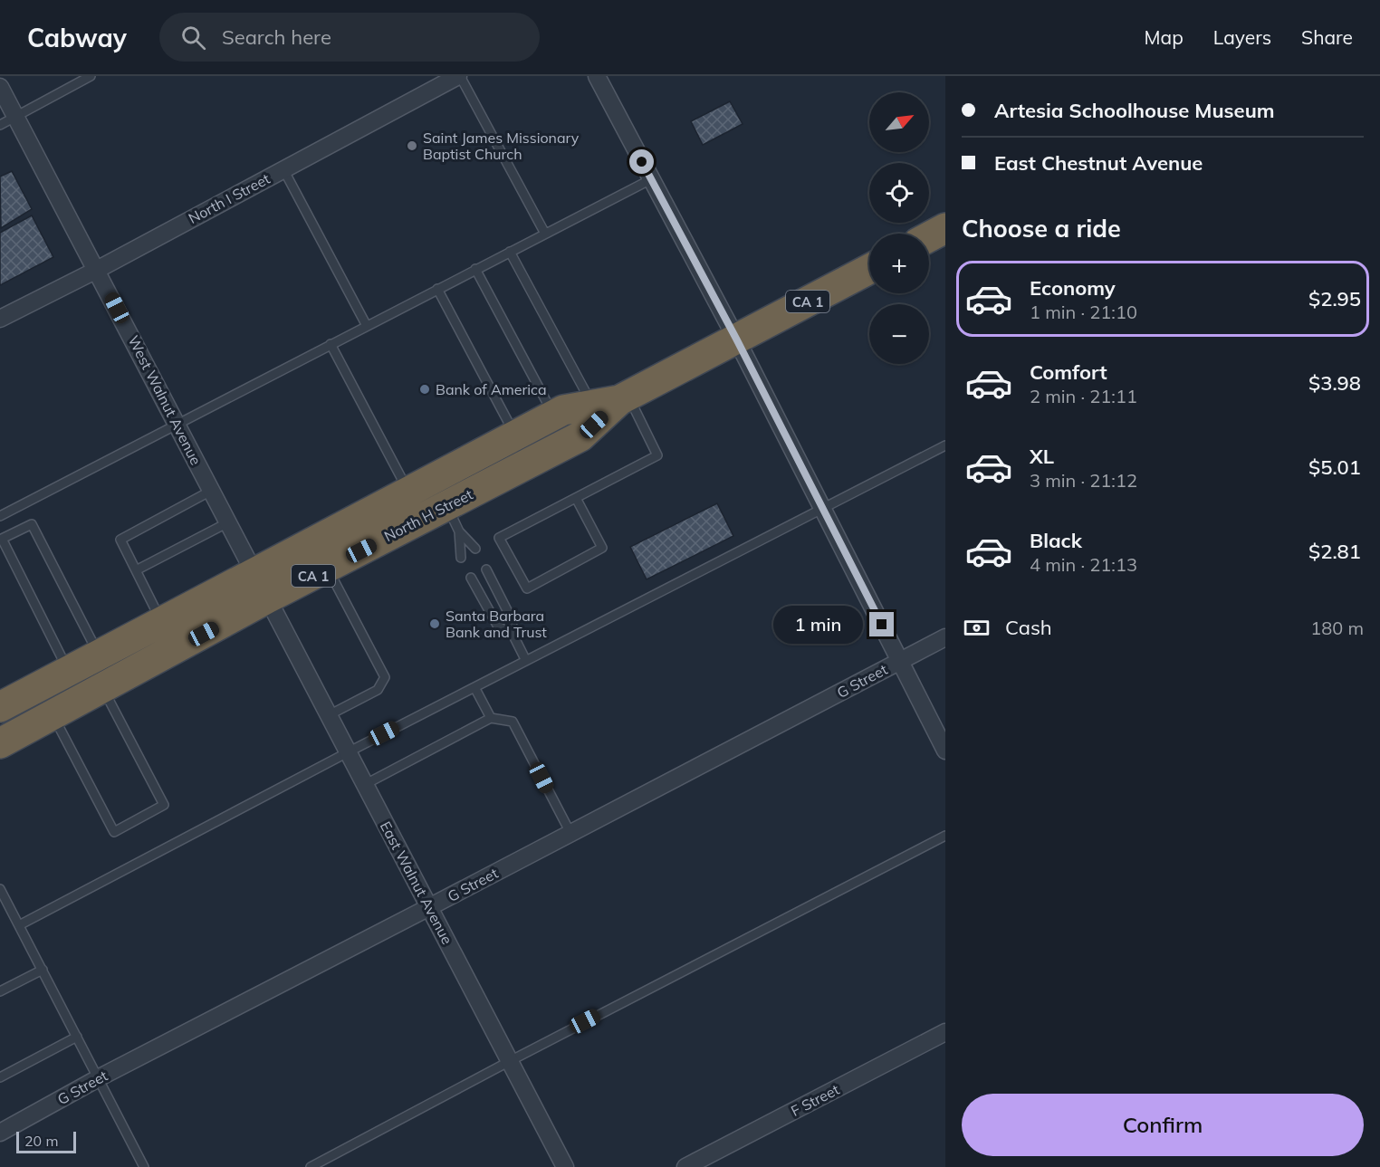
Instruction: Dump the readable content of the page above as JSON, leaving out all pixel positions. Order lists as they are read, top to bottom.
{
  "streets": {
    "highway": ["CA 1", "North H Street"],
    "street": [
      "North I Street",
      "West Walnut Avenue",
      "G Street",
      "East Walnut Avenue",
      "F Street"
    ]
  },
  "crossings": [
    ["North I Street", "West Walnut Avenue"],
    ["West Walnut Avenue", "North H Street"],
    ["West Walnut Avenue", "East Walnut Avenue"],
    ["North H Street", "East Walnut Avenue"],
    ["G Street", "East Walnut Avenue"]
  ],
  "places": ["Saint James Missionary Baptist Church", "Bank of America", "Santa Barbara Bank and Trust"],
  "scale_bar": "20 m",
  "north": "top right",
  "page": {
    "header": "Cabway",
    "search": "Search here",
    "nav": ["Map", "Layers", "Share"],
    "banner": ["Artesia Schoolhouse Museum", "East Chestnut Avenue"],
    "map_buttons": ["+", "−"],
    "heading": "Choose a ride",
    "list": [
      {
        "name": "Economy",
        "note": "1 min · 21:10",
        "value": "$2.95"
      },
      {
        "name": "Comfort",
        "note": "2 min · 21:11",
        "value": "$3.98"
      },
      {
        "name": "XL",
        "note": "3 min · 21:12",
        "value": "$5.01"
      },
      {
        "name": "Black",
        "note": "4 min · 21:13",
        "value": "$2.81"
      }
    ],
    "pay": ["Cash", "180 m"],
    "bubble": "1 min",
    "buttons": "Confirm",
    "scale": "20 m"
  }
}
